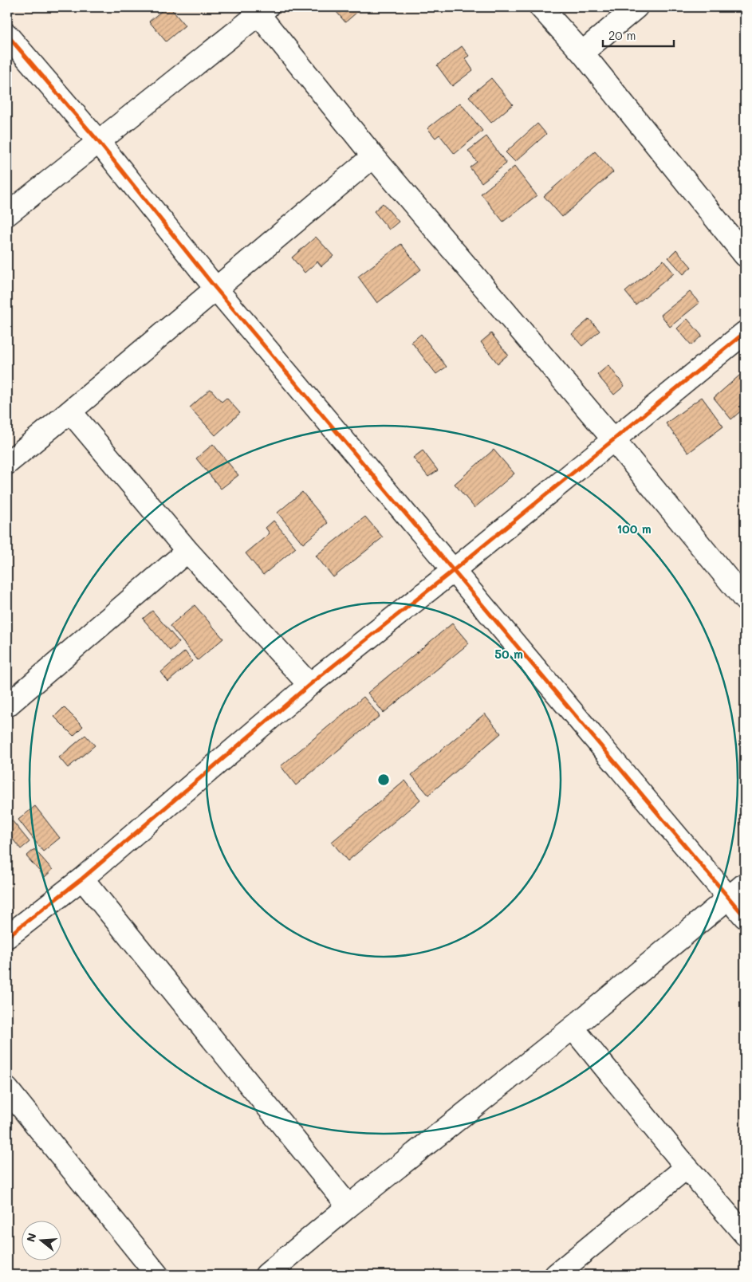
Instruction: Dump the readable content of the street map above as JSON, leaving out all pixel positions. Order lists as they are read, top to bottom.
{
  "scale_bar": "20 m",
  "north": "left",
  "rings": ["100 m", "50 m"]
}
